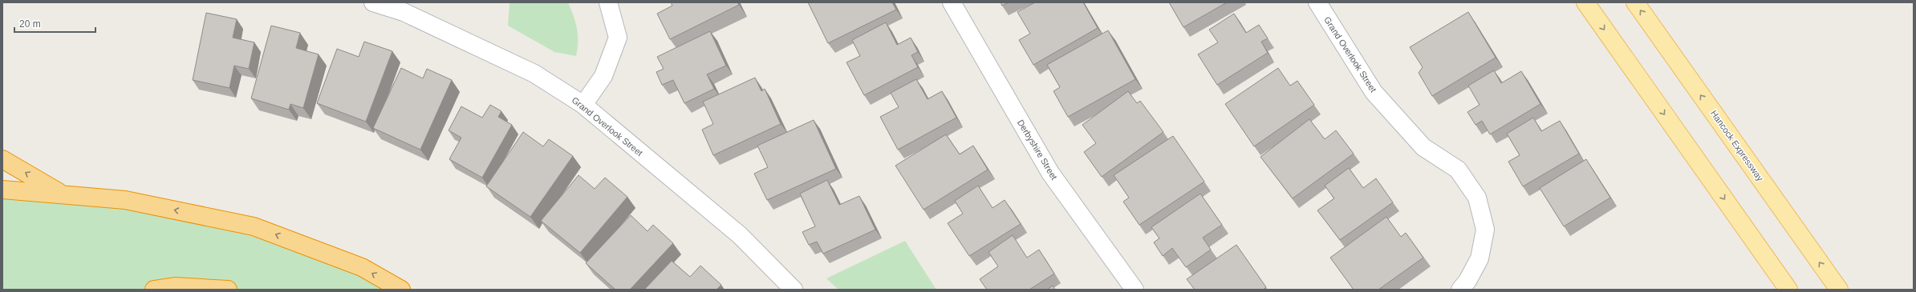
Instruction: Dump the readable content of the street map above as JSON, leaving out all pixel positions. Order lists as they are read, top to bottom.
{
  "streets": {
    "main road": ["Hancock Expressway"],
    "street": ["Grand Overlook Street", "Derbyshire Street"]
  },
  "scale_bar": "20 m"
}
